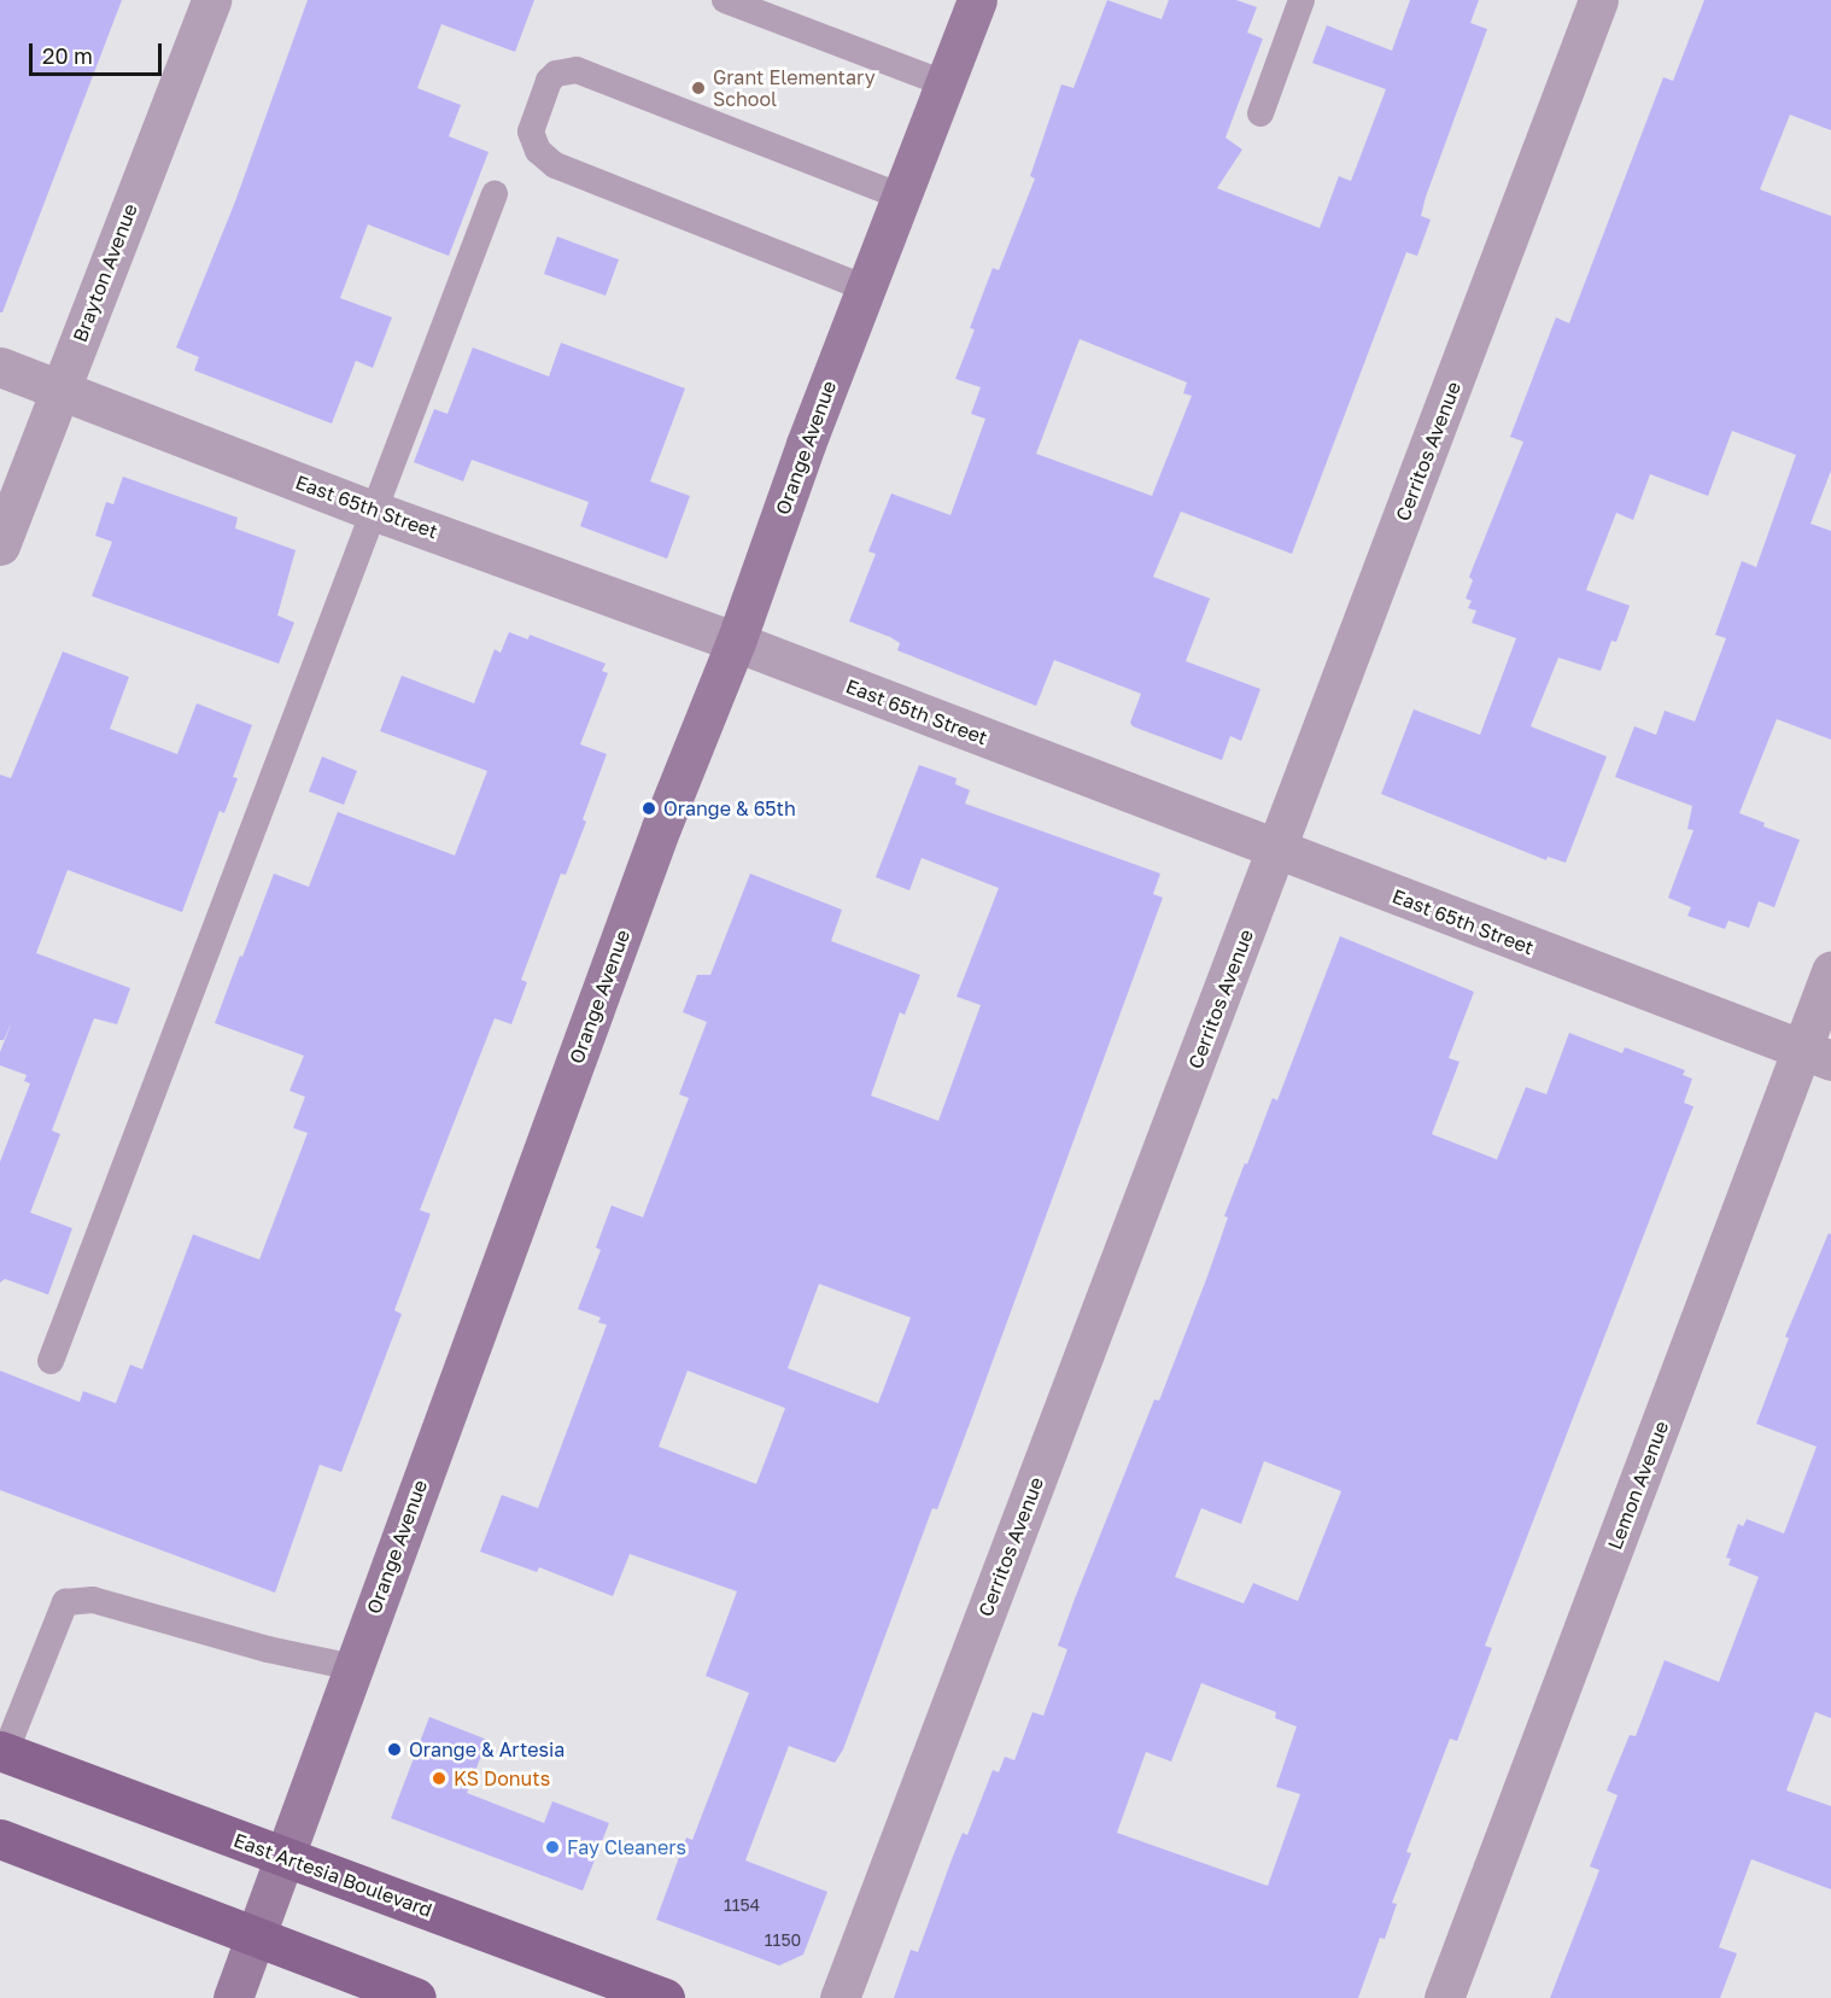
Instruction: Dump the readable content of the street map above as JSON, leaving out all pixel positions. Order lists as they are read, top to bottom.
{
  "streets": {
    "main road": ["East Artesia Boulevard"],
    "street": [
      "Brayton Avenue",
      "Orange Avenue",
      "Cerritos Avenue",
      "East 65th Street",
      "Lemon Avenue"
    ]
  },
  "crossings": [
    ["Brayton Avenue", "East 65th Street"],
    ["Orange Avenue", "East 65th Street"],
    ["Orange Avenue", "East Artesia Boulevard"],
    ["Cerritos Avenue", "East 65th Street"],
    ["East 65th Street", "Lemon Avenue"]
  ],
  "places": [
    "Grant Elementary School",
    "Orange & 65th",
    "Orange & Artesia",
    "KS Donuts",
    "Fay Cleaners"
  ],
  "house_numbers": ["1154", "1150"],
  "scale_bar": "20 m"
}
